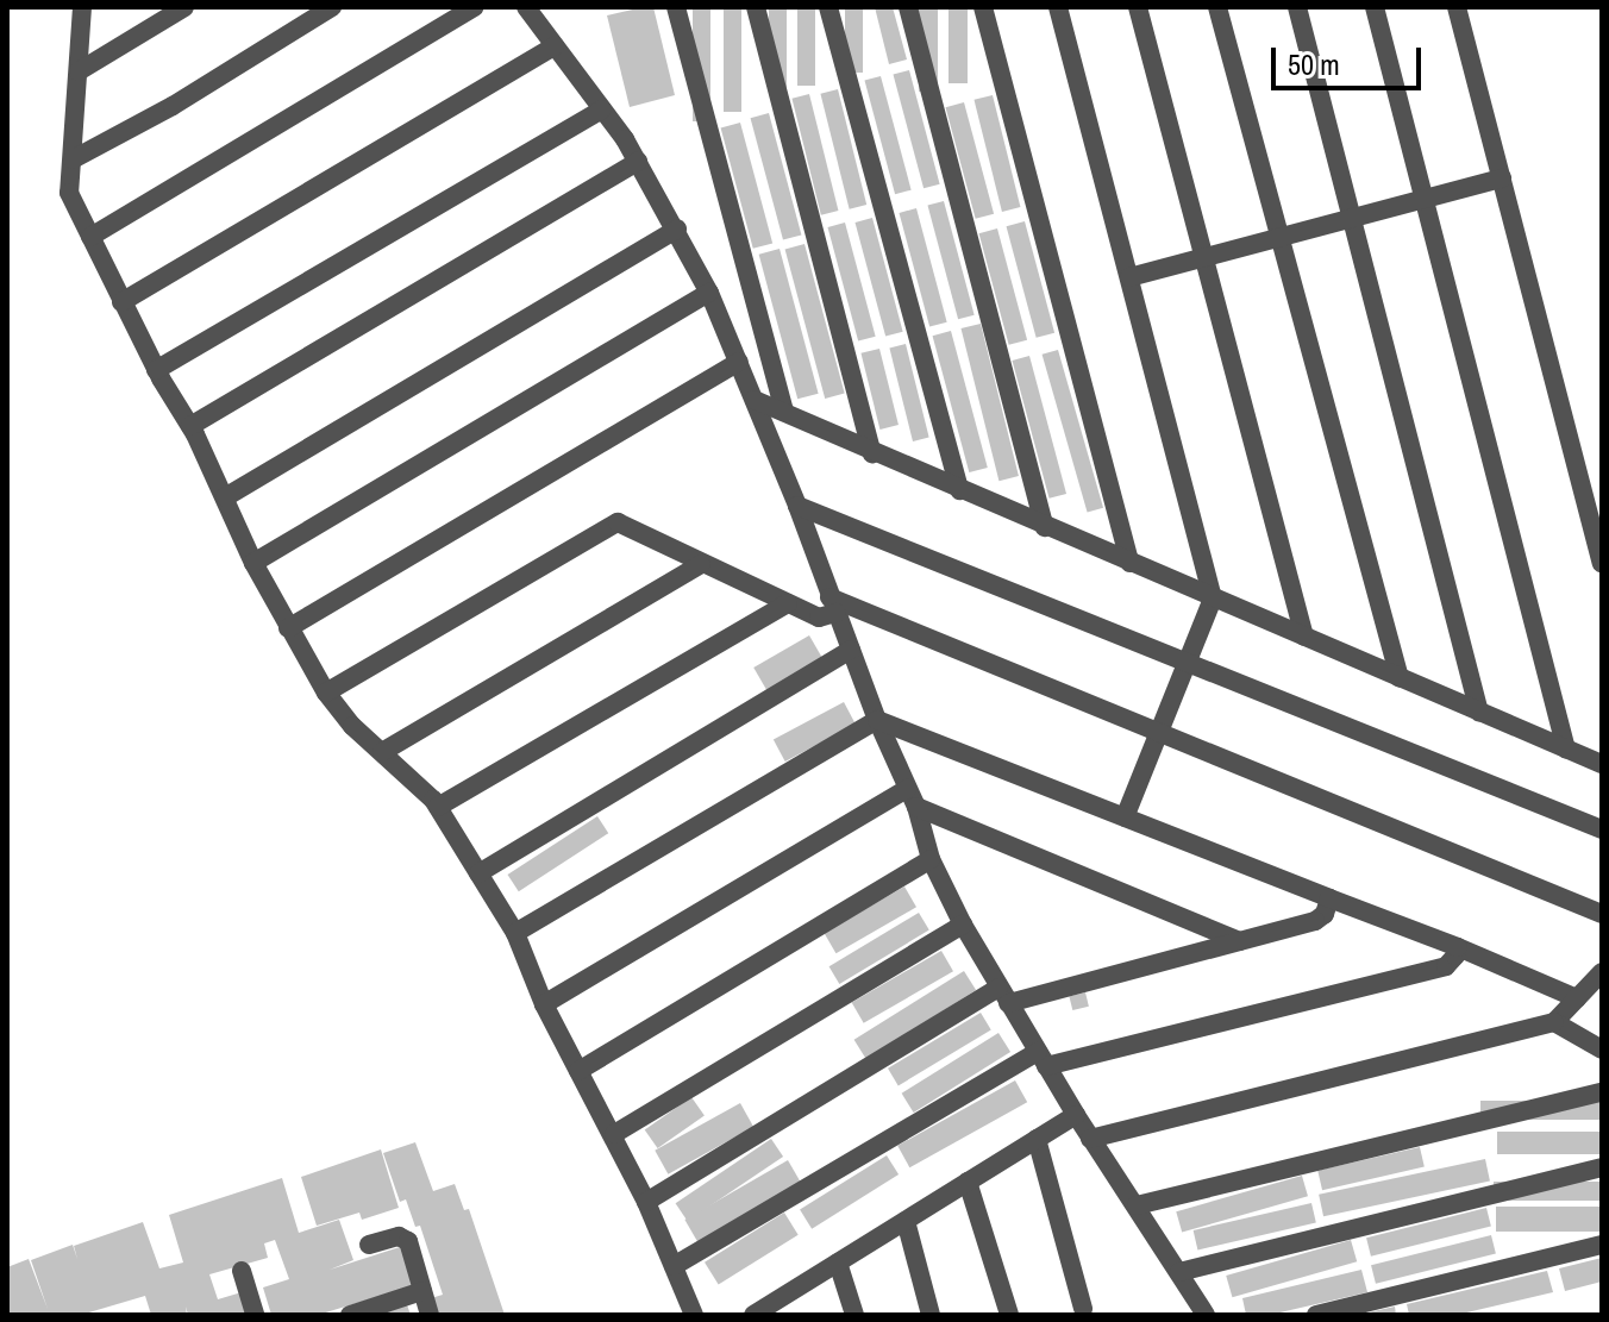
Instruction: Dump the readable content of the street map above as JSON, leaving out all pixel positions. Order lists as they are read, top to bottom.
{
  "scale_bar": "50 m"
}
